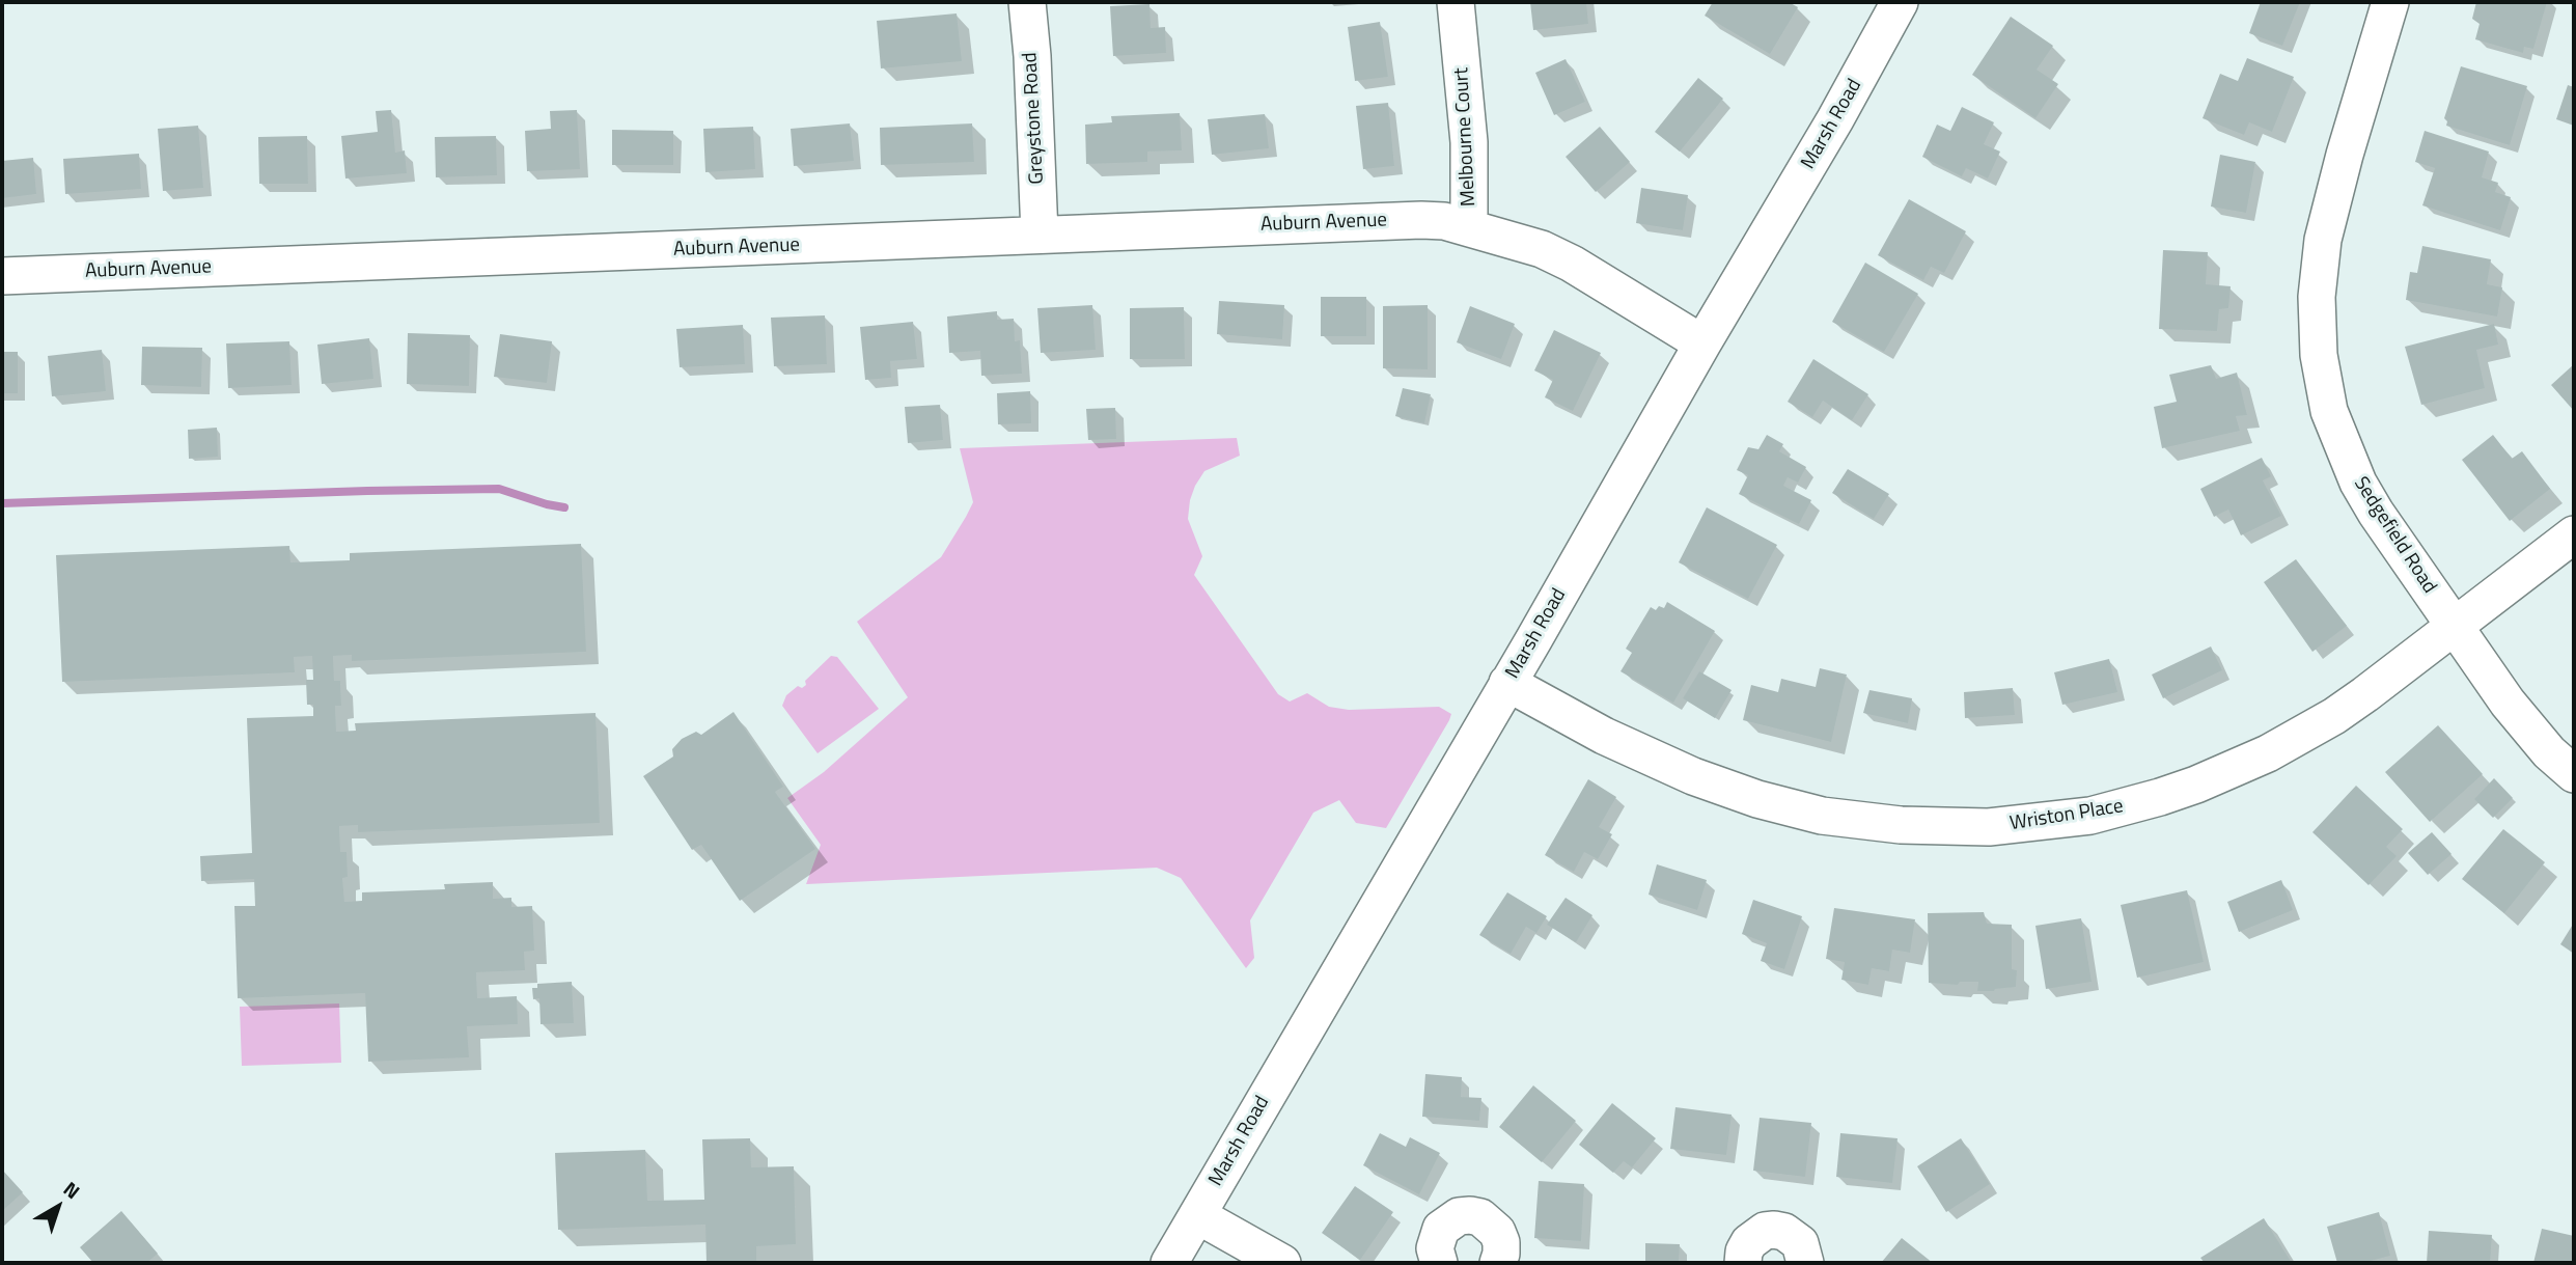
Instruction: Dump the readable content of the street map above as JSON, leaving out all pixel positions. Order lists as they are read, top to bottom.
{
  "streets": {
    "street": [
      "Greystone Road",
      "Marsh Road",
      "Melbourne Court",
      "Auburn Avenue",
      "Sedgefield Road",
      "Wriston Place"
    ]
  },
  "crossings": [
    ["Greystone Road", "Auburn Avenue"],
    ["Marsh Road", "Melbourne Court"],
    ["Marsh Road", "Wriston Place"],
    ["Melbourne Court", "Auburn Avenue"],
    ["Sedgefield Road", "Wriston Place"]
  ],
  "north": "top right"
}
